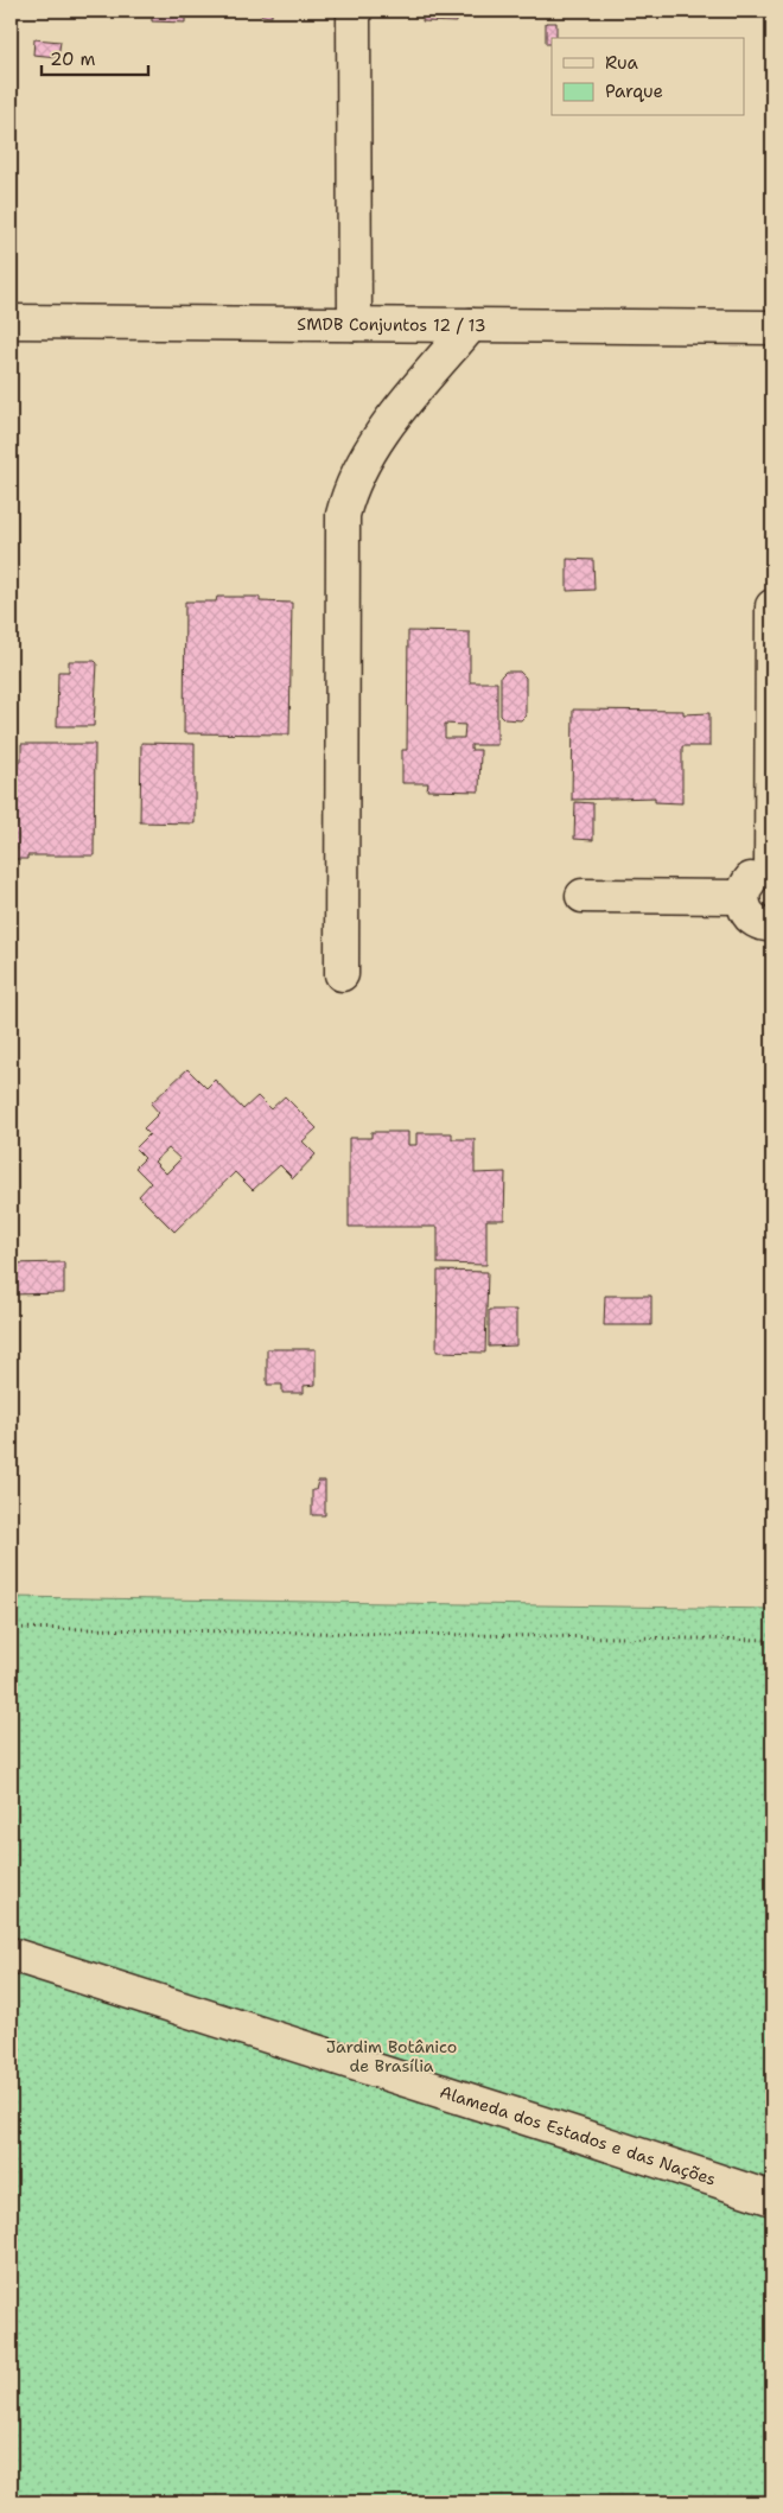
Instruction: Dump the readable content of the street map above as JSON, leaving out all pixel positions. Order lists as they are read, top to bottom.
{
  "streets": {
    "street": ["SMDB Conjuntos 12 / 13", "Alameda dos Estados e das Nações"]
  },
  "parks": ["Jardim Botânico de Brasília"],
  "legend": ["Rua", "Parque"],
  "scale_bar": "20 m"
}
